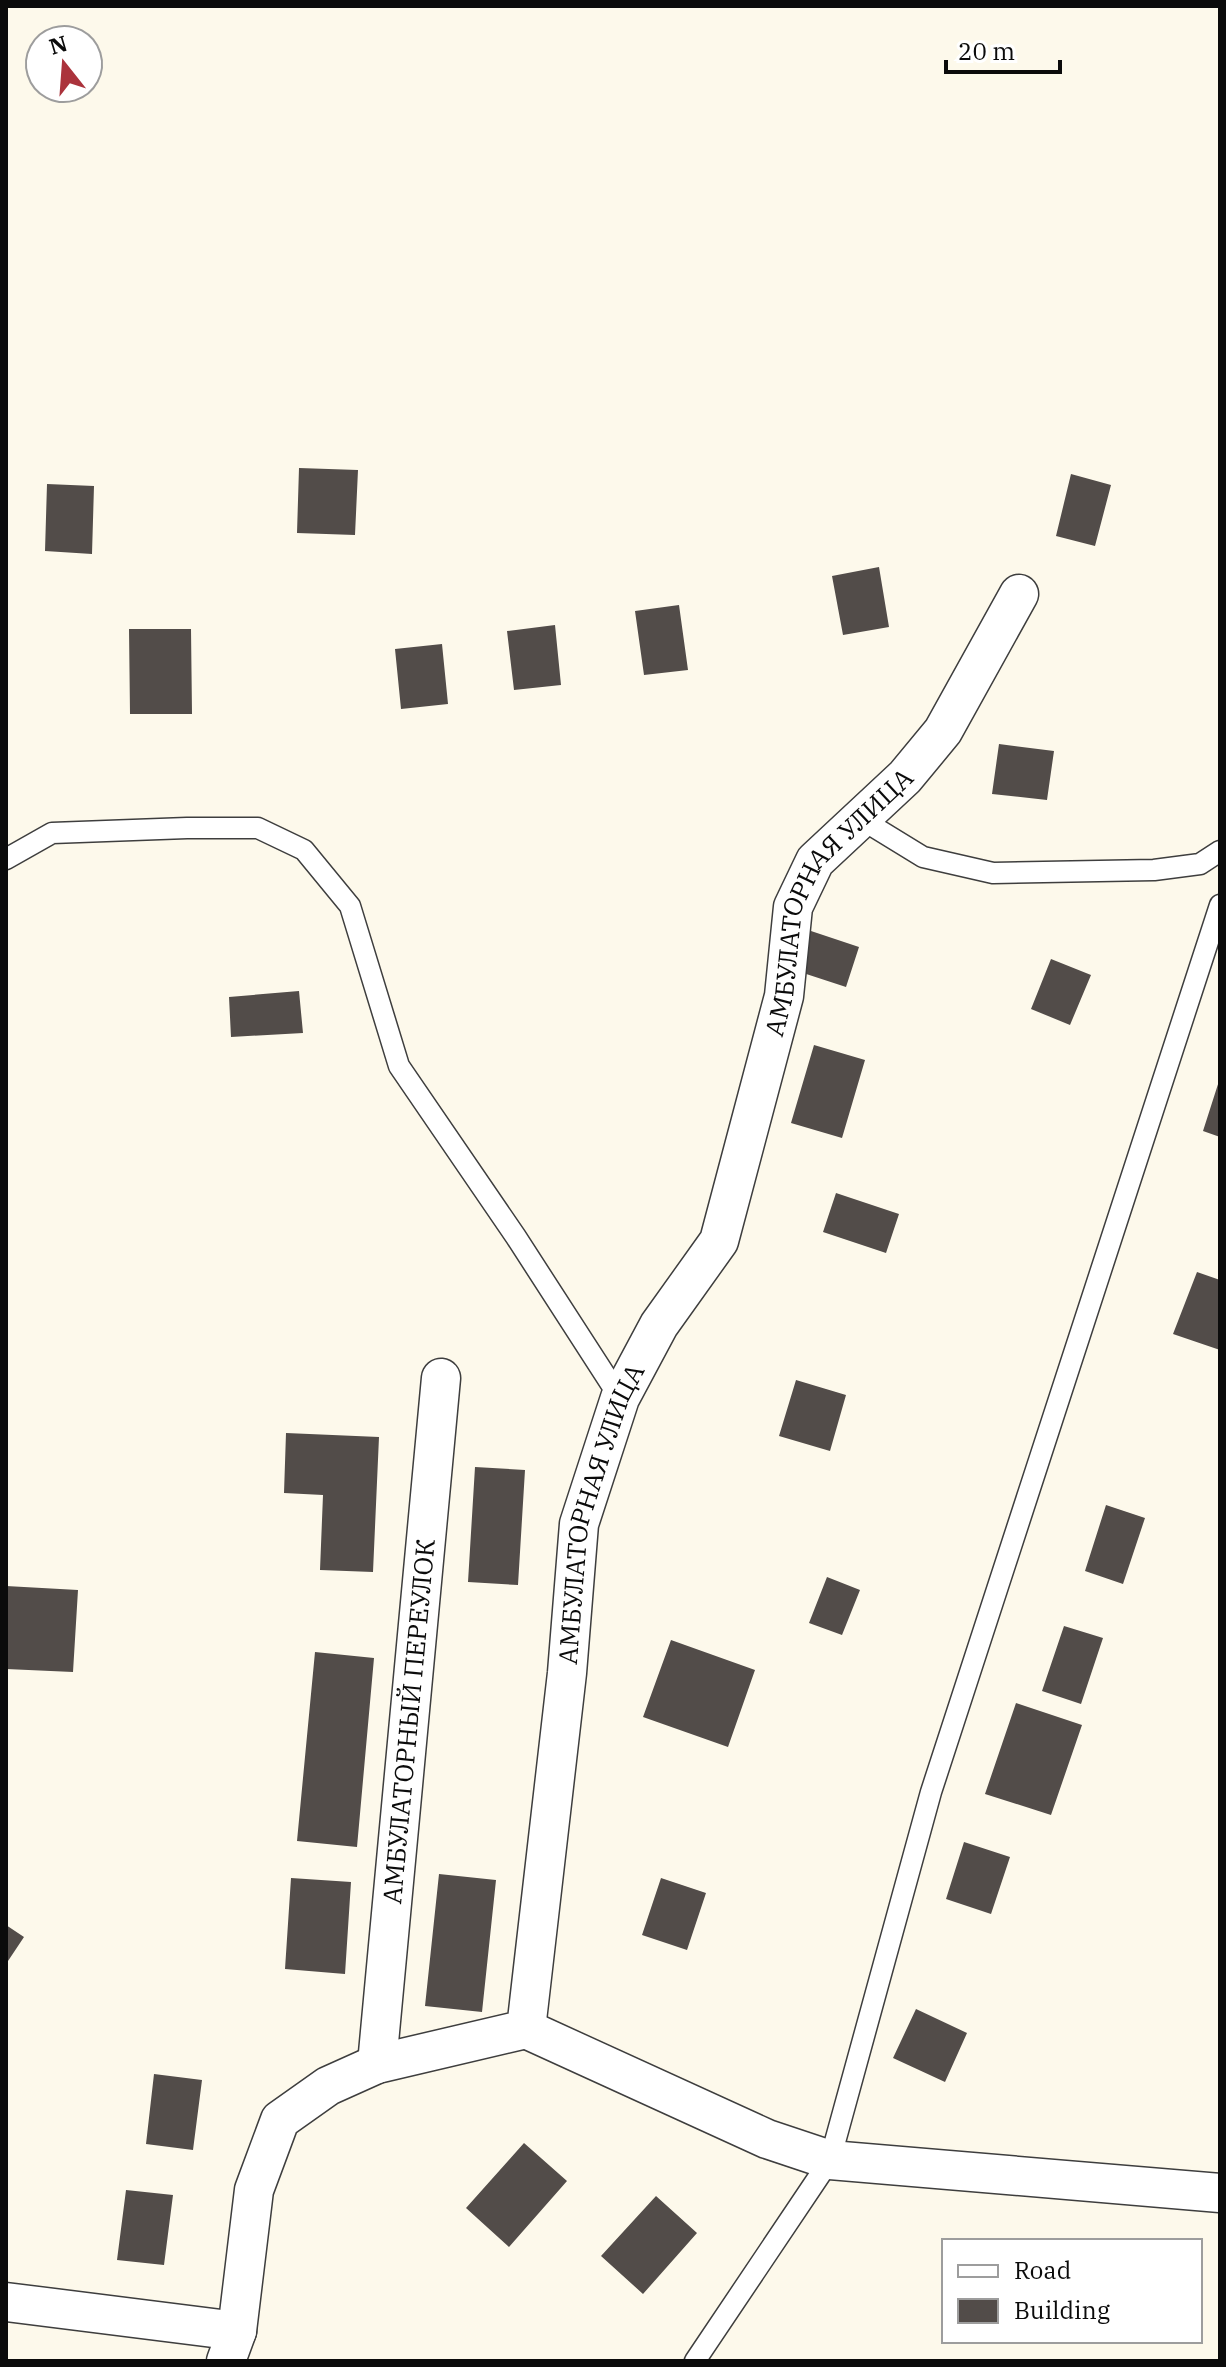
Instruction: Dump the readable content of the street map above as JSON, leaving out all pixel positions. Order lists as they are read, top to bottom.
{
  "streets": {
    "street": ["АМБУЛАТОРНАЯ УЛИЦА", "АМБУЛАТОРНЫЙ ПЕРЕУЛОК"]
  },
  "legend": ["Road", "Building"],
  "scale_bar": "20 m",
  "north": "top"
}
